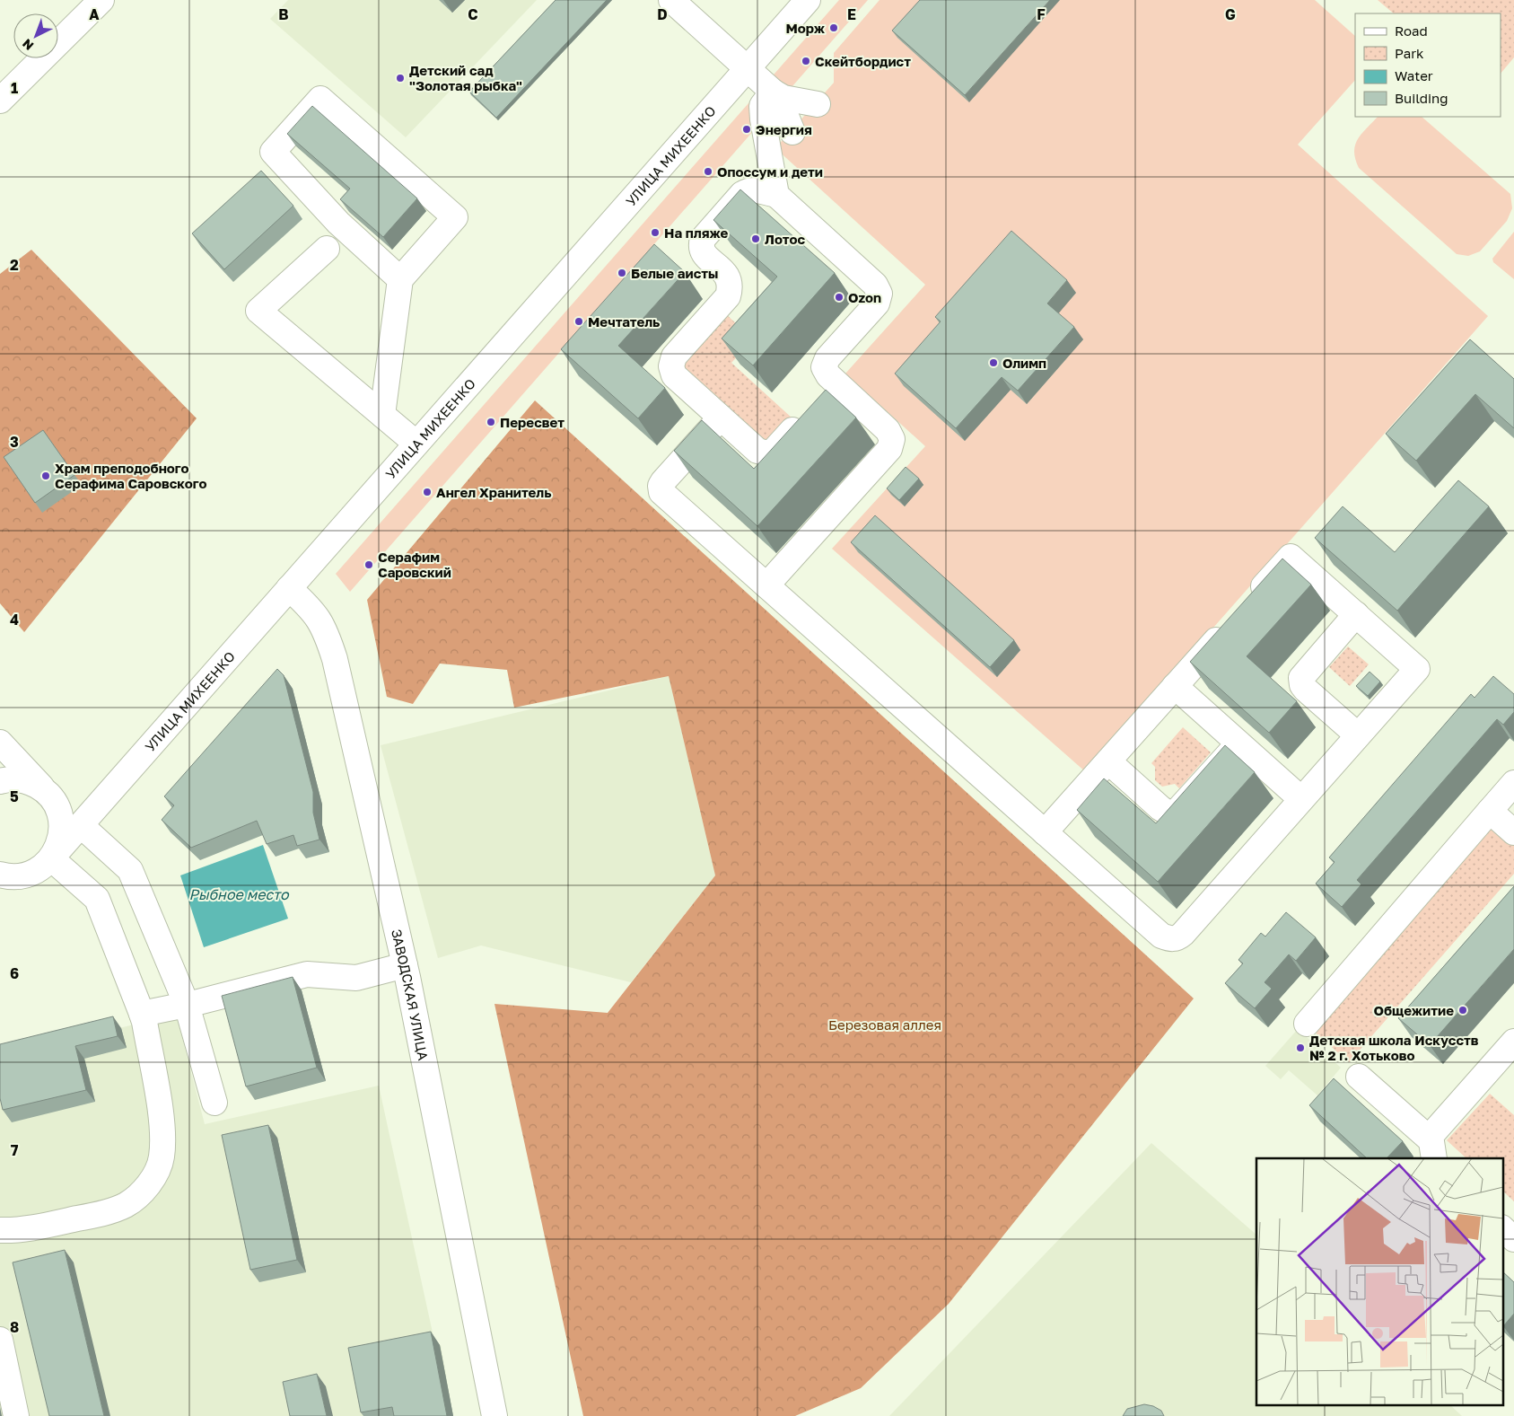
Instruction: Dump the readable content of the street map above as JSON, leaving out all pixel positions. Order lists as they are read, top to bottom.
{
  "streets": {
    "street": ["УЛИЦА МИХЕЕНКО", "ЗАВОДСКАЯ УЛИЦА"]
  },
  "crossings": [
    ["УЛИЦА МИХЕЕНКО", "ЗАВОДСКАЯ УЛИЦА"]
  ],
  "water": ["Рыбное место"],
  "parks": ["Березовая аллея"],
  "places": [
    "Морж",
    "Скейтбордист",
    "Детский сад \"Золотая рыбка\"",
    "Энергия",
    "Опоссум и дети",
    "На пляже",
    "Лотос",
    "Белые аисты",
    "Ozon",
    "Мечтатель",
    "Олимп",
    "Пересвет",
    "Храм преподобного Серафима Саровского",
    "Ангел Хранитель",
    "Серафим Саровский",
    "Общежитие",
    "Детская школа Искусств № 2 г. Хотьково"
  ],
  "legend": [
    "Road",
    "Park",
    "Water",
    "Building"
  ],
  "north": "bottom left",
  "grid": {
    "columns": [
      "A",
      "B",
      "C",
      "D",
      "E",
      "F",
      "G"
    ],
    "rows": [
      "1",
      "2",
      "3",
      "4",
      "5",
      "6",
      "7",
      "8"
    ]
  }
}
